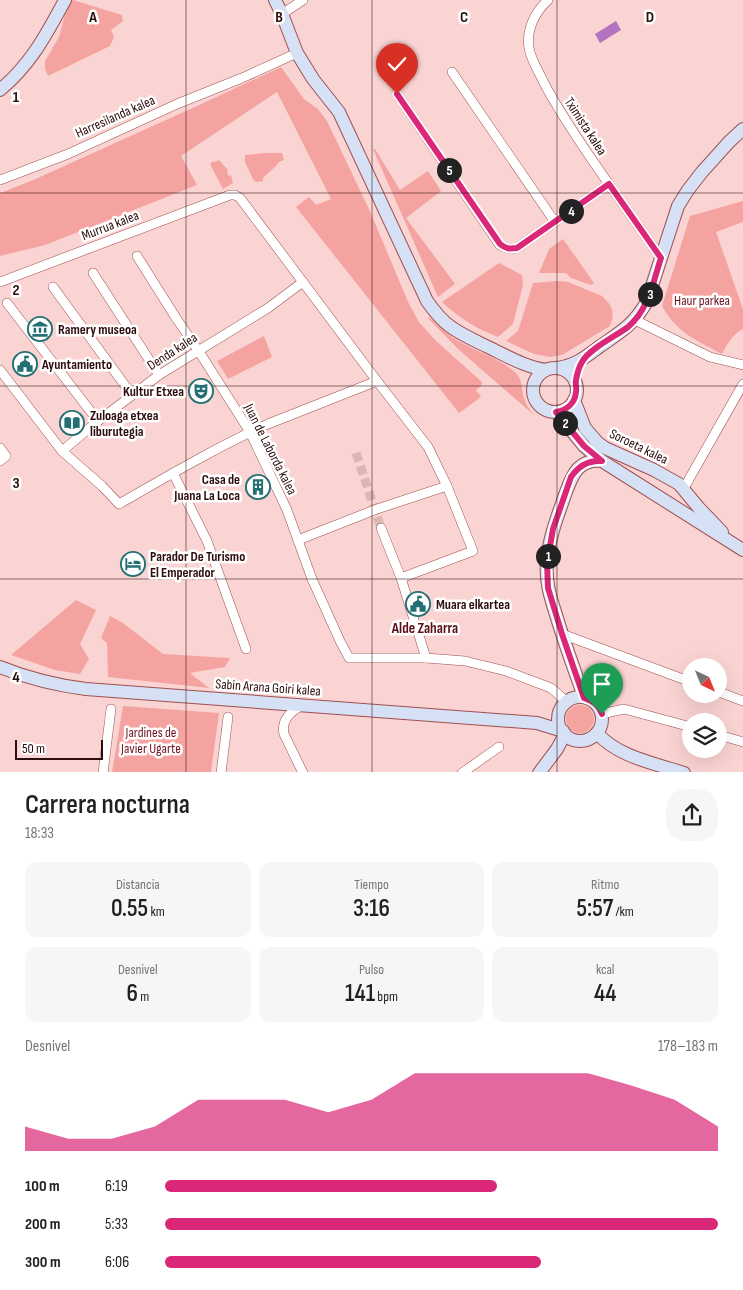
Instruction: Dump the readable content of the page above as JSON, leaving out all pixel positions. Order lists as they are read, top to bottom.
{
  "streets": {
    "street": [
      "Harresilanda kalea",
      "Tximista kalea",
      "Murrua kalea",
      "Denda kalea",
      "Soroeta kalea",
      "Juan de Laborda kalea",
      "Sabin Arana Goiri kalea"
    ]
  },
  "crossings": [
    ["Murrua kalea", "Denda kalea"],
    ["Denda kalea", "Juan de Laborda kalea"]
  ],
  "districts": ["Alde Zaharra"],
  "parks": ["Haur parkea", "Jardines de Javier Ugarte"],
  "places": {
    "museum": ["Ramery museoa"],
    "public building": ["Ayuntamiento", "Muara elkartea"],
    "theatre": ["Kultur Etxea"],
    "library": ["Zuloaga etxea liburutegia"],
    "building": ["Casa de Juana La Loca"],
    "hotel": ["Parador De Turismo El Emperador"]
  },
  "scale_bar": "50 m",
  "north": "bottom right",
  "page": {
    "pins": [
      "5",
      "4",
      "3",
      "2",
      "1"
    ],
    "scale": "50 m",
    "heading": ["Carrera nocturna", "18:33"],
    "stats": [
      ["Distancia", "0.55 km"],
      ["Tiempo", "3:16"],
      ["Ritmo", "5:57 /km"],
      ["Desnivel", "6 m"],
      ["Pulso", "141 bpm"],
      ["kcal", "44"]
    ],
    "chart": ["Desnivel", "178–183 m"],
    "list": [
      {
        "name": "100 m",
        "note": "6:19"
      },
      {
        "name": "200 m",
        "note": "5:33"
      },
      {
        "name": "300 m",
        "note": "6:06"
      }
    ]
  },
  "grid": {
    "columns": [
      "A",
      "B",
      "C",
      "D"
    ],
    "rows": [
      "1",
      "2",
      "3",
      "4"
    ]
  }
}
